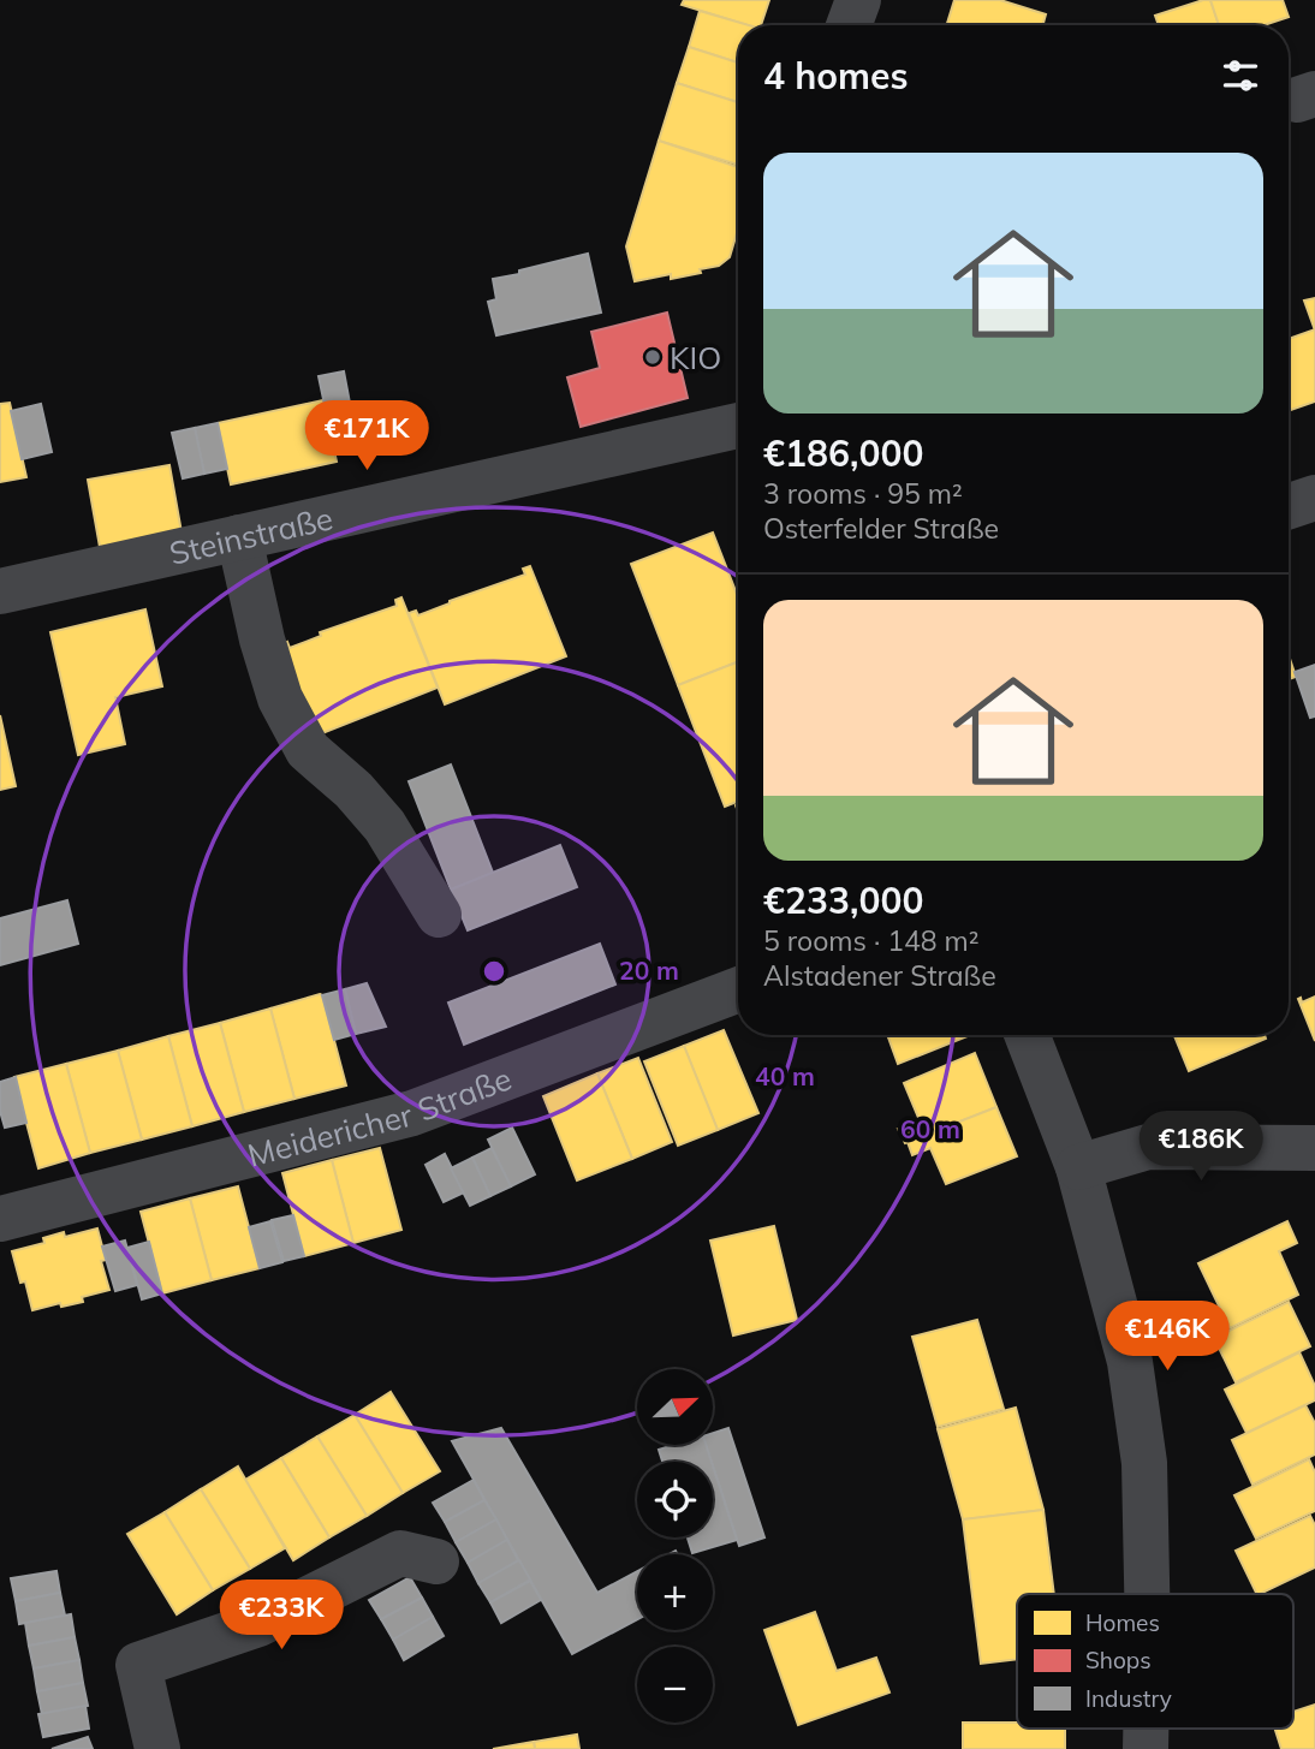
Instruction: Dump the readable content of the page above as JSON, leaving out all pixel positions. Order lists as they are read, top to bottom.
{
  "streets": {
    "street": ["Steinstraße", "Meidericher Straße"]
  },
  "places": ["KIO"],
  "legend": ["Homes", "Shops", "Industry"],
  "north": "top right",
  "page": {
    "heading": "4 homes",
    "list": [
      {
        "name": "€186,000",
        "note": "3 rooms · 95 m² · Osterfelder Straße"
      },
      {
        "name": "€233,000",
        "note": "5 rooms · 148 m² · Alstadener Straße"
      }
    ],
    "price": [
      "€171K",
      "€186K",
      "€146K",
      "€233K"
    ],
    "map_buttons": ["+", "−"]
  },
  "rings": ["20 m", "40 m", "60 m"]
}
